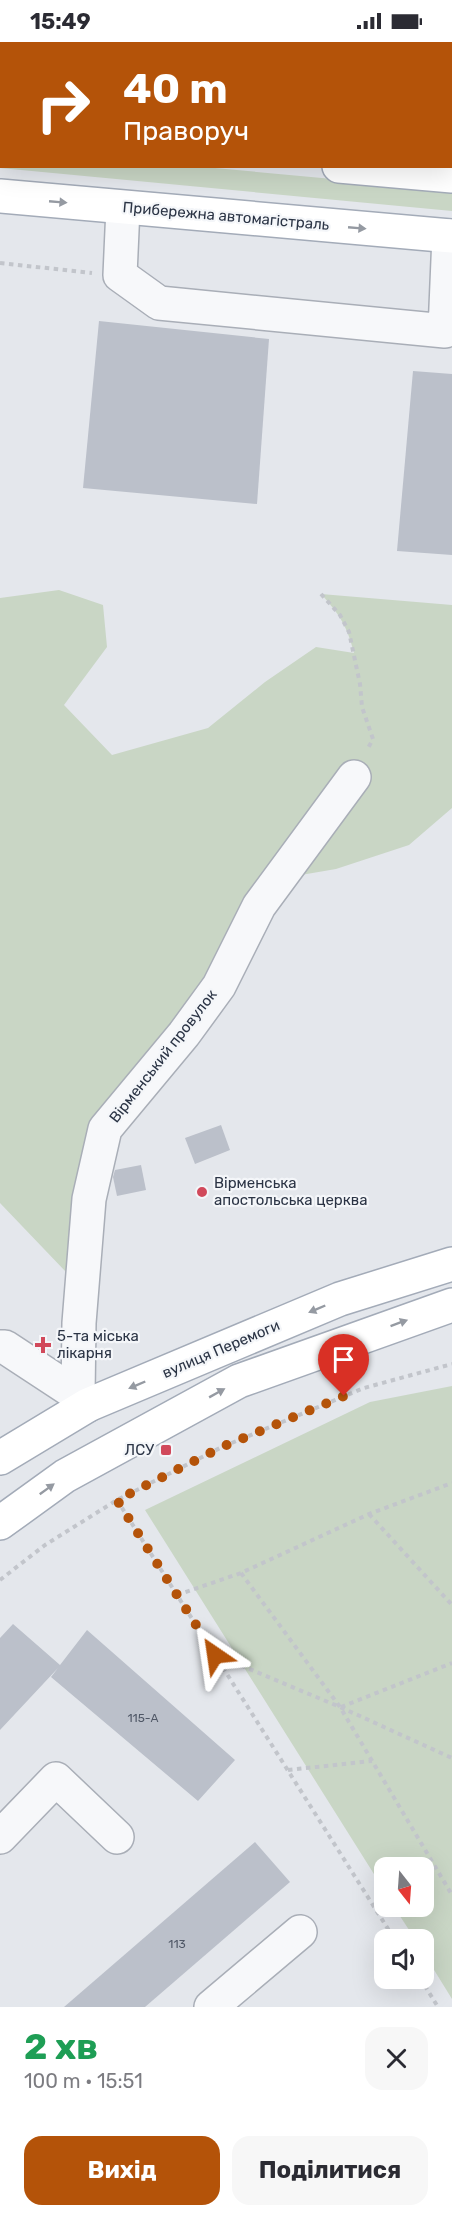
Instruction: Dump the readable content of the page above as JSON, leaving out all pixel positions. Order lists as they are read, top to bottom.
{
  "streets": {
    "main road": ["Прибережна автомагістраль", "вулиця Перемоги"],
    "street": ["Вірменський провулок"]
  },
  "crossings": [
    ["Вірменський провулок", "вулиця Перемоги"]
  ],
  "one_way": ["Прибережна автомагістраль"],
  "places": {
    "other": ["Вірменська апостольська церква"],
    "health": ["5-та міська лікарня"],
    "transit": ["ЛСУ"]
  },
  "house_numbers": ["115-А", "113"],
  "north": "bottom",
  "page": {
    "status": "15:49",
    "turn": ["40 m", "Праворуч"],
    "heading": ["2 хв", "100 m · 15:51"],
    "buttons": ["Вихід", "Поділитися"]
  }
}
